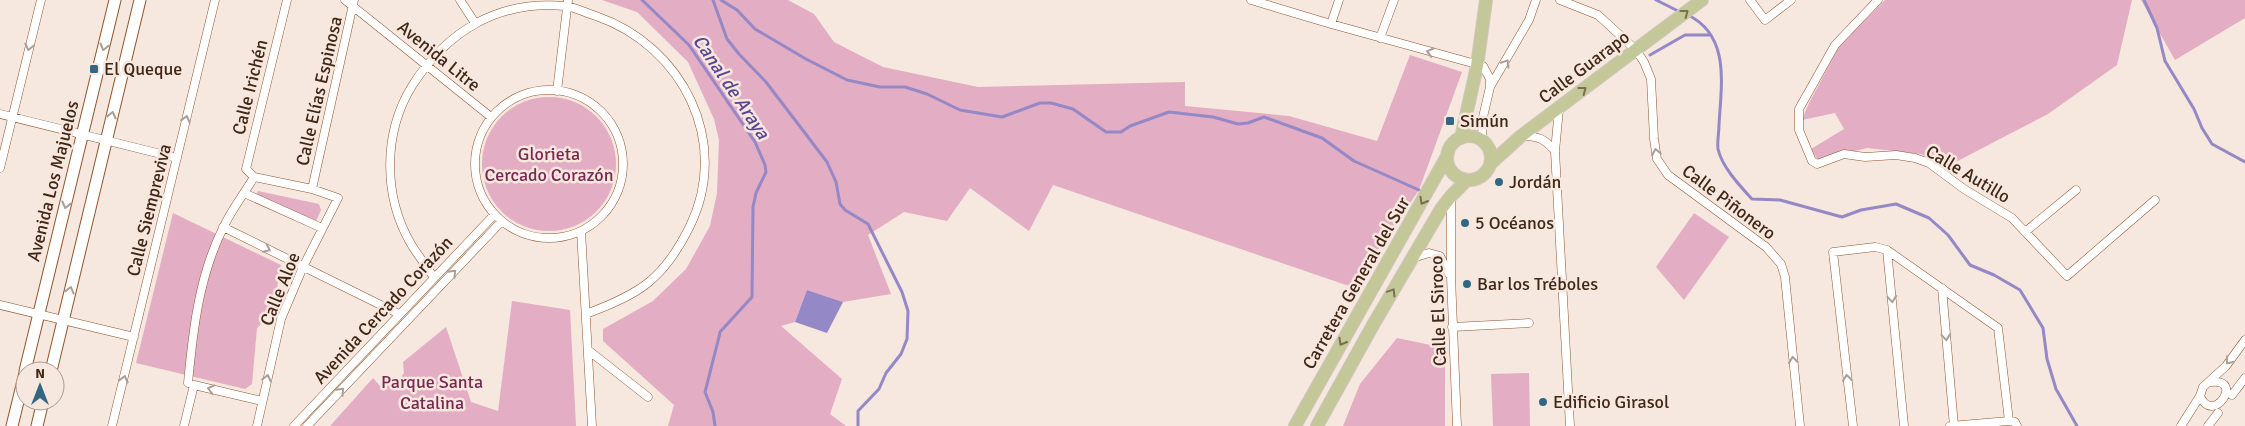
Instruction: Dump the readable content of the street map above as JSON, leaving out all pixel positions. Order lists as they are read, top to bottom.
{
  "streets": {
    "main road": ["Calle Guarapo", "Carretera General del Sur"],
    "street": [
      "Avenida Litre",
      "Calle Irichén",
      "Calle Elías Espinosa",
      "Calle Autillo",
      "Avenida Los Majuelos",
      "Calle Piñonero",
      "Calle Siempreviva",
      "Calle Aloe",
      "Avenida Cercado Corazón",
      "Calle El Siroco"
    ]
  },
  "crossings": [
    ["Avenida Litre", "Calle Elías Espinosa"],
    ["Avenida Litre", "Avenida Cercado Corazón"],
    ["Calle Guarapo", "Calle Piñonero"],
    ["Calle Guarapo", "Carretera General del Sur"],
    ["Calle Elías Espinosa", "Calle Aloe"],
    ["Carretera General del Sur", "Calle El Siroco"]
  ],
  "one_way": [
    "Calle Guarapo",
    "Calle Piñonero",
    "Calle Siempreviva",
    "Calle Aloe"
  ],
  "water": ["Canal de Araya"],
  "parks": ["Glorieta Cercado Corazón", "Parque Santa Catalina"],
  "places": {
    "transit": ["El Queque", "Simún"],
    "other": [
      "Jordán",
      "5 Océanos",
      "Bar los Tréboles",
      "Edificio Girasol"
    ]
  },
  "north": "top"
}
